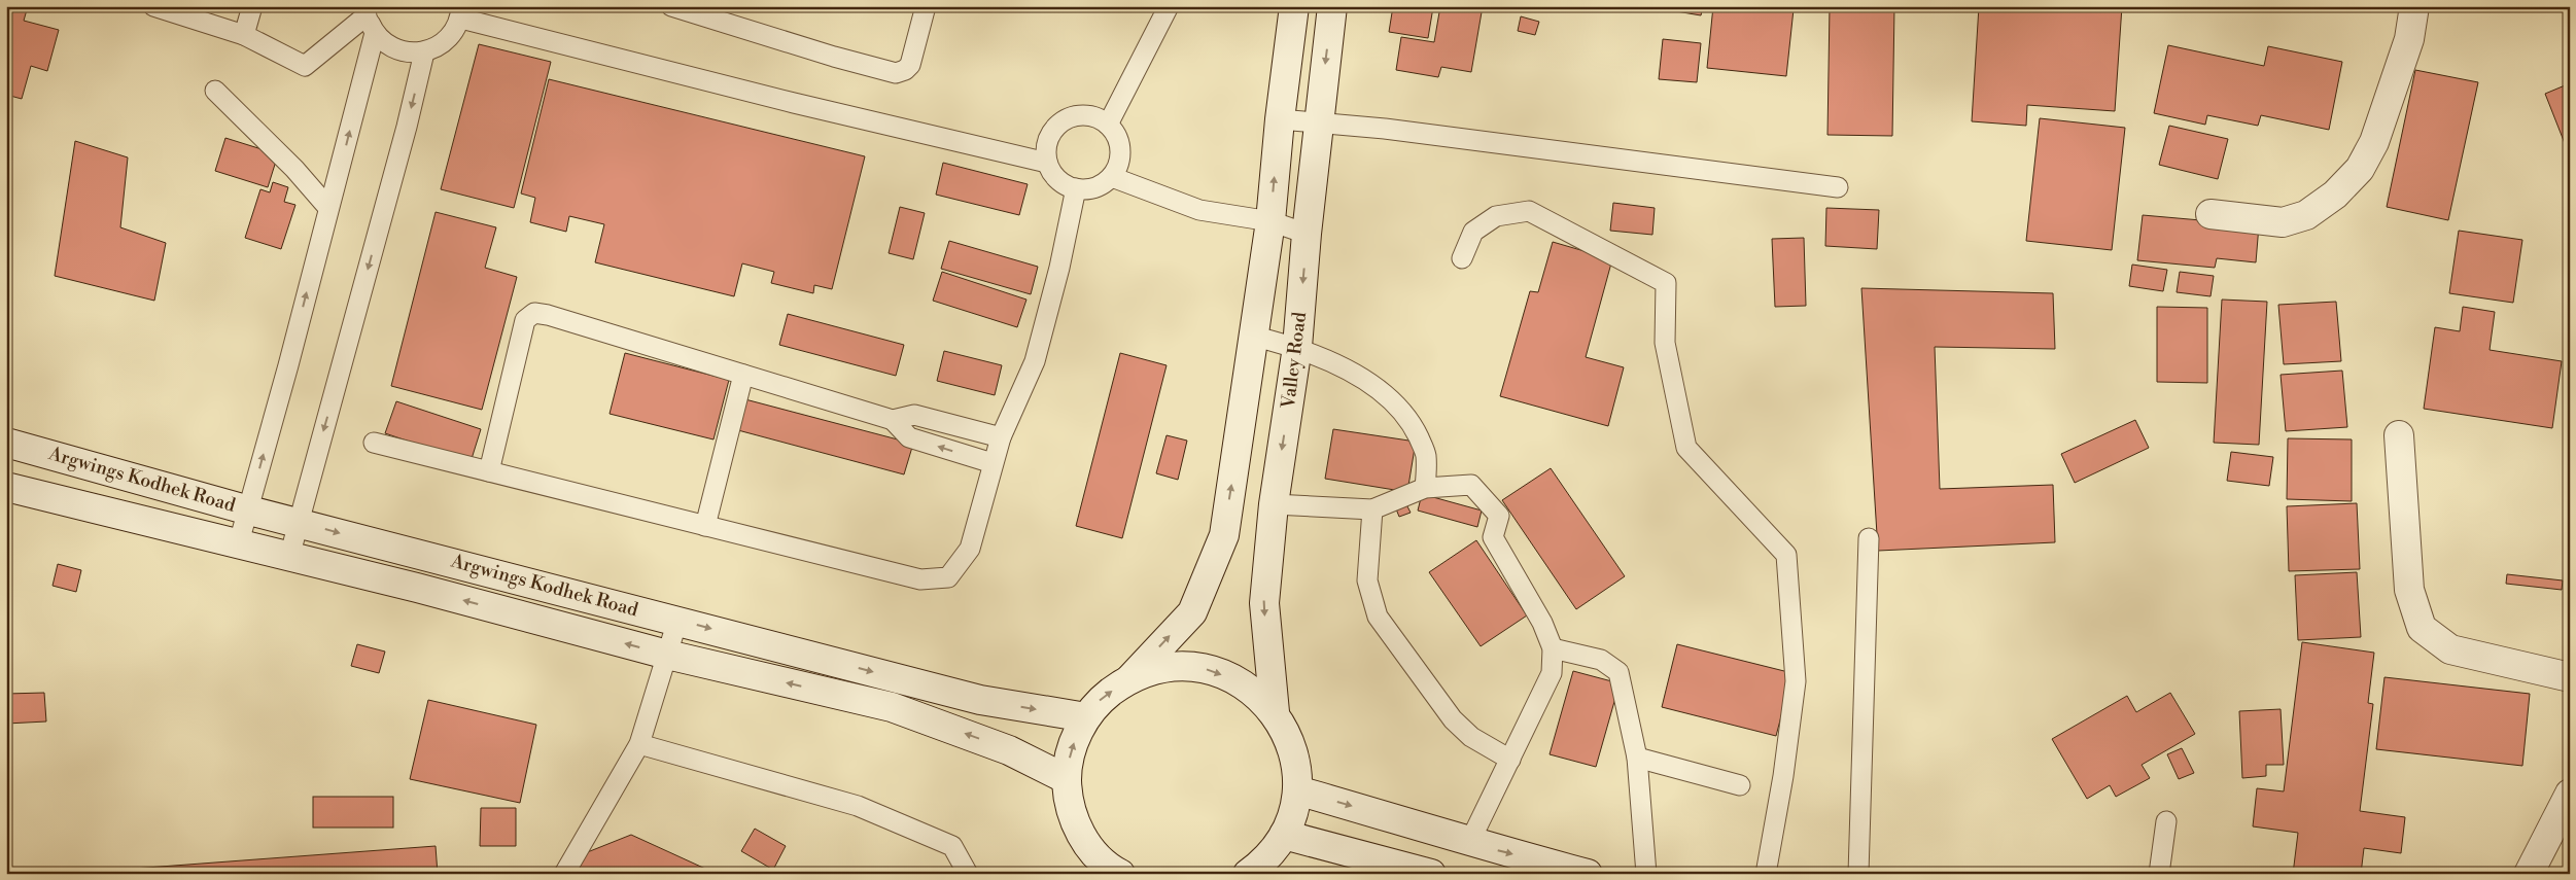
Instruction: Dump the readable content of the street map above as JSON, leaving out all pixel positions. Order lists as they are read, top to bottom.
{
  "streets": {
    "main road": ["Valley Road", "Argwings Kodhek Road"]
  }
}
